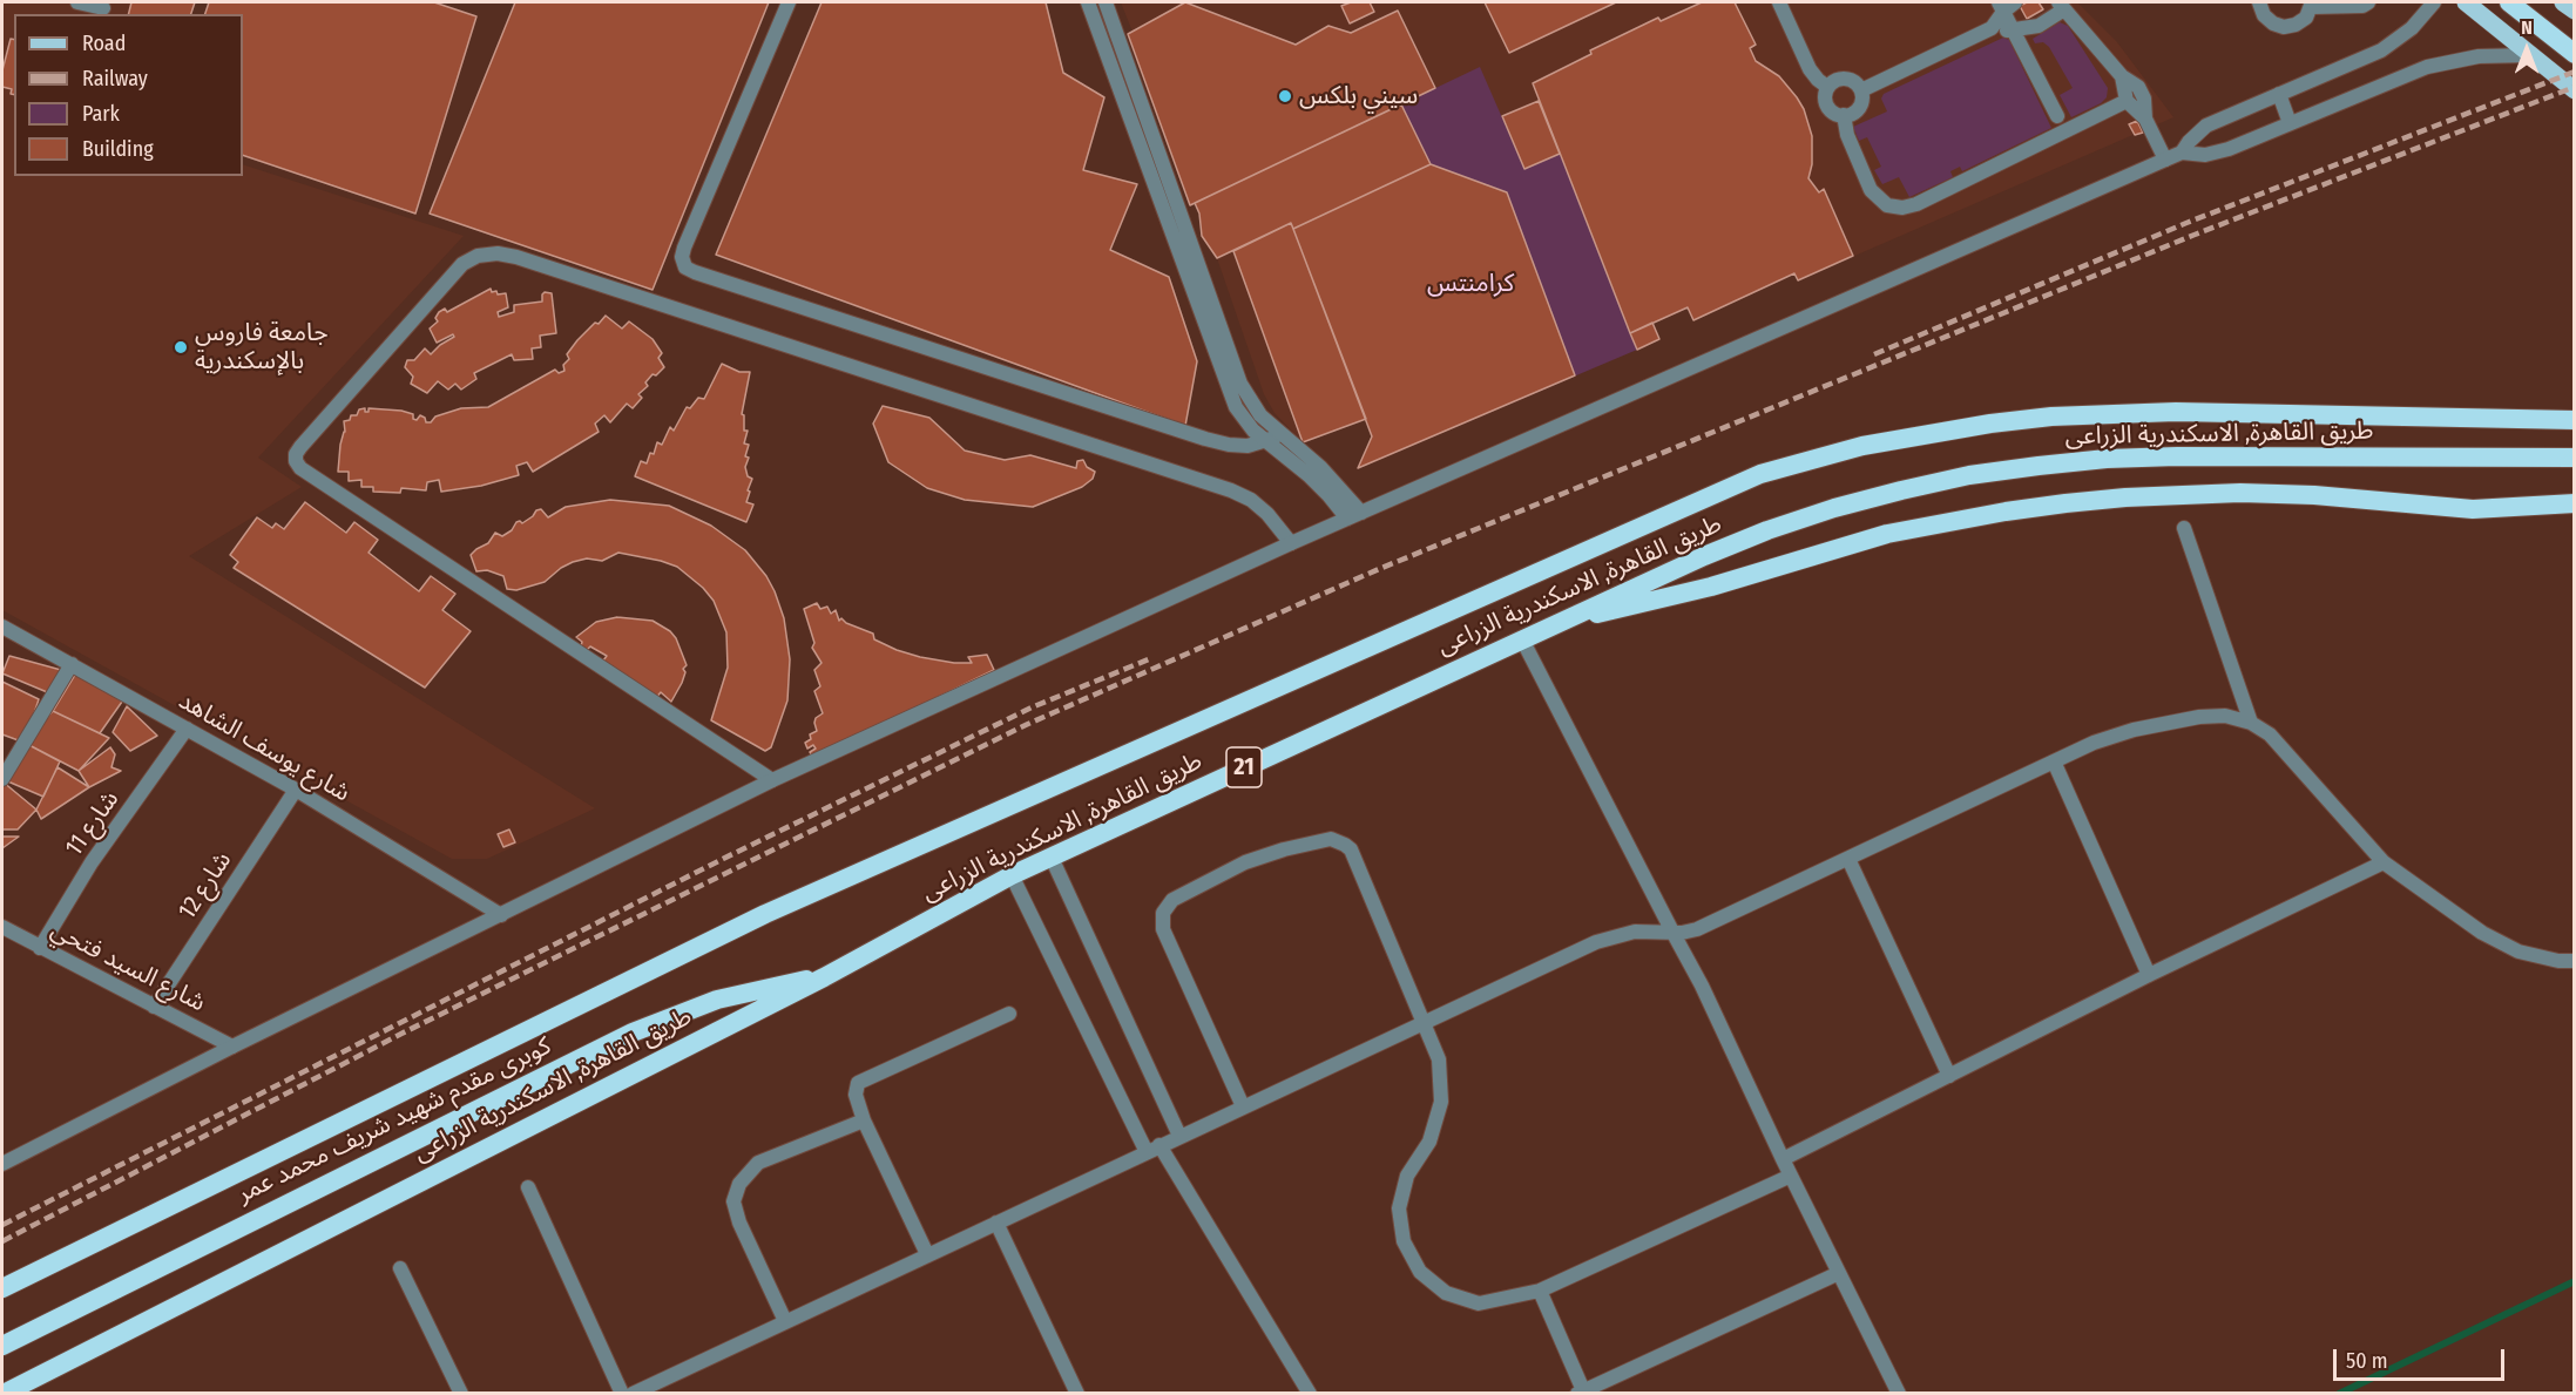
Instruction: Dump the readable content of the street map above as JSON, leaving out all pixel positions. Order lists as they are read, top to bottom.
{
  "streets": {
    "highway": ["طريق القاهرة, الاسكندرية الزراعى", "21", "كوبرى مقدم شهيد شريف محمد عمر"],
    "street": [
      "شارع يوسف الشاهد",
      "شارع 11",
      "شارع 12",
      "شارع السيد فتحي"
    ]
  },
  "crossings": [
    ["طريق القاهرة, الاسكندرية الزراعى", "كوبرى مقدم شهيد شريف محمد عمر"],
    ["شارع يوسف الشاهد", "شارع 11"],
    ["شارع يوسف الشاهد", "شارع 12"],
    ["شارع 11", "شارع السيد فتحي"],
    ["شارع 12", "شارع السيد فتحي"]
  ],
  "parks": ["كرامنتس"],
  "places": ["سيني بلكس", "جامعة فاروس بالإسكندرية"],
  "legend": [
    "Road",
    "Railway",
    "Park",
    "Building"
  ],
  "scale_bar": "50 m",
  "north": "top"
}
